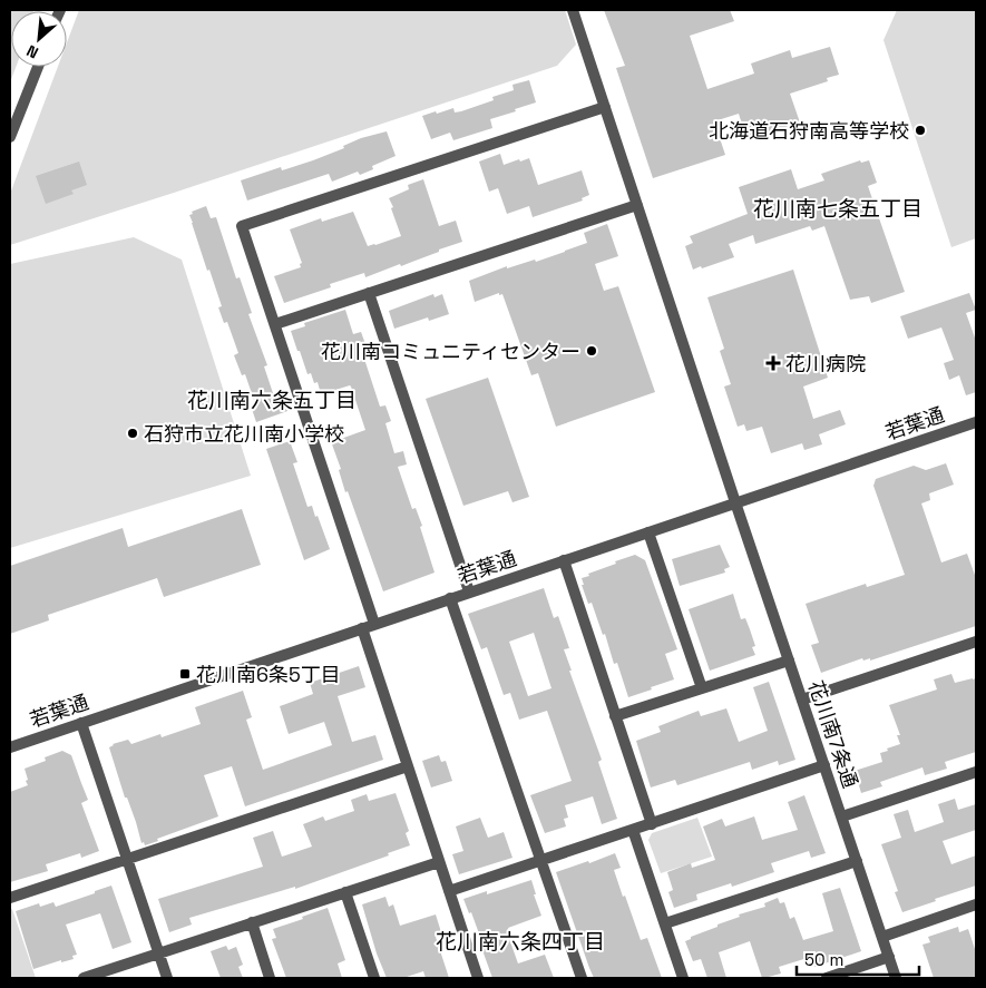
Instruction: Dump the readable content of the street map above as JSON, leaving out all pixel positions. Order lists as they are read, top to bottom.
{
  "streets": {
    "street": ["若葉通", "花川南7条通"]
  },
  "crossings": [
    ["若葉通", "花川南7条通"]
  ],
  "districts": ["花川南七条五丁目", "花川南六条五丁目", "花川南六条四丁目"],
  "places": {
    "other": ["北海道石狩南高等学校", "花川南コミュニティセンター", "石狩市立花川南小学校"],
    "health": ["花川病院"],
    "transit": ["花川南6条5丁目"]
  },
  "scale_bar": "50 m",
  "north": "bottom left"
}
